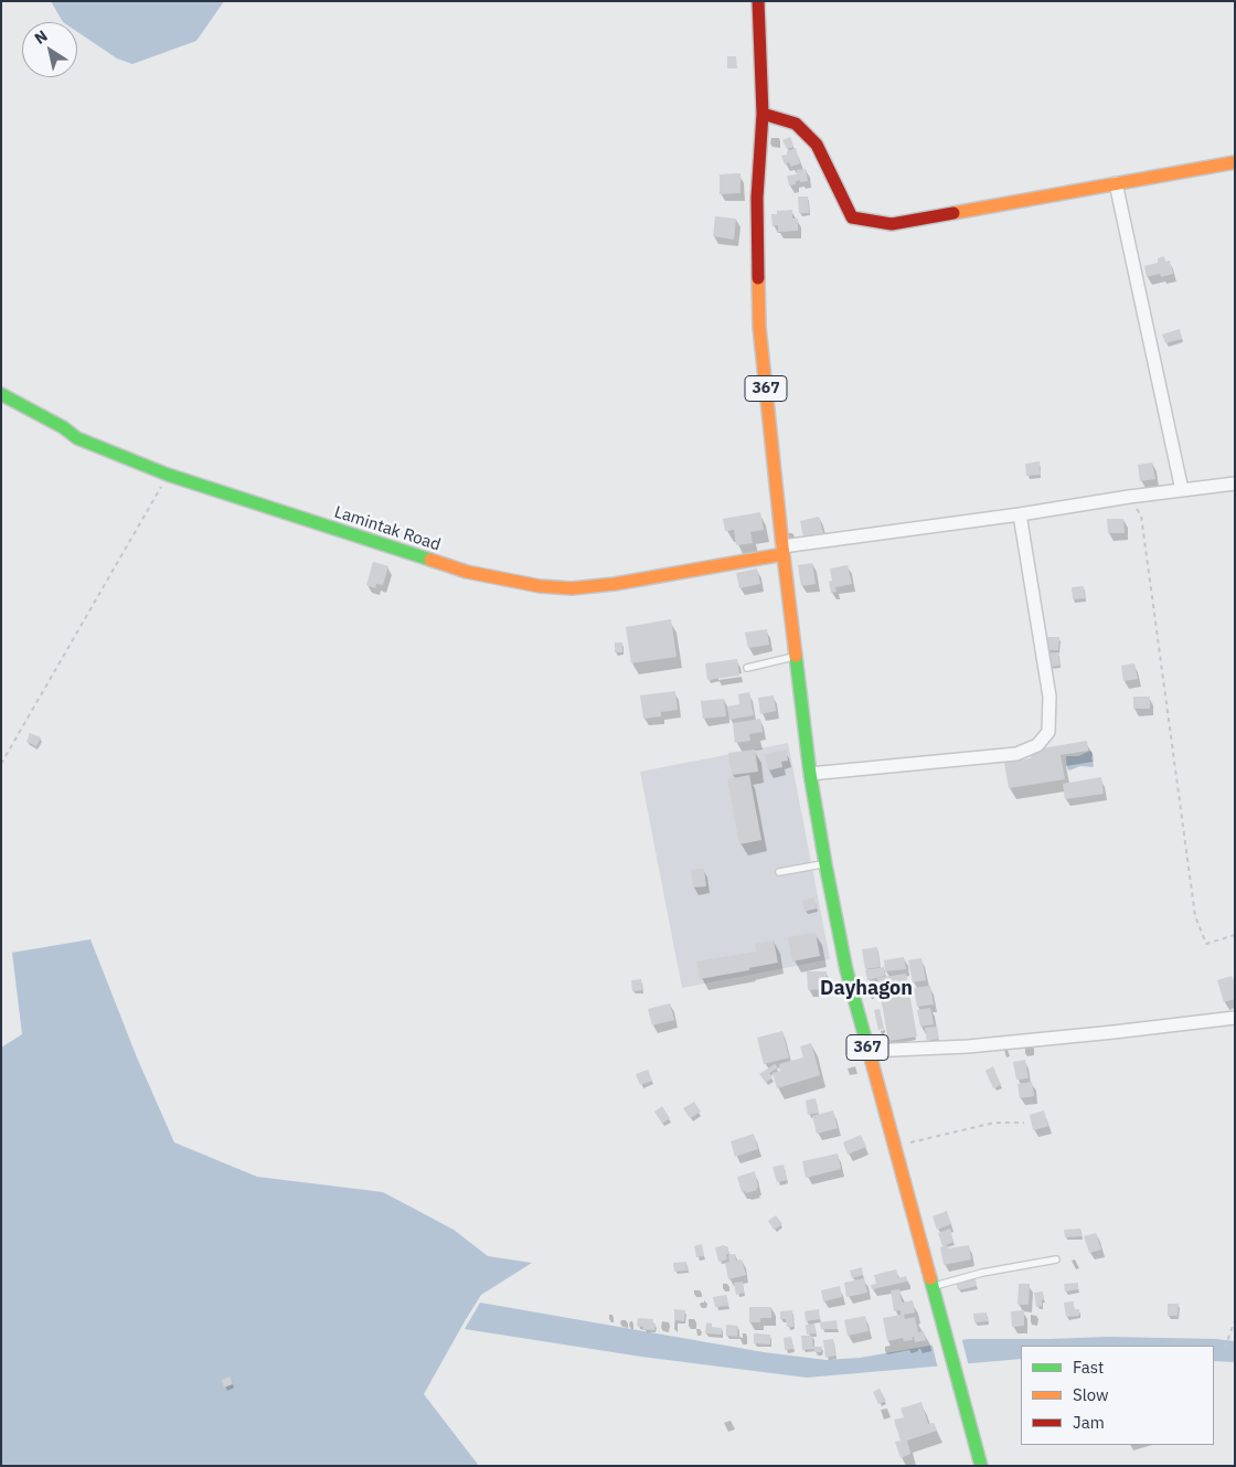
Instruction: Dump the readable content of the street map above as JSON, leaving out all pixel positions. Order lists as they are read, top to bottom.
{
  "streets": {
    "main road": ["367", "Lamintak Road"]
  },
  "crossings": [
    ["367", "Lamintak Road"]
  ],
  "districts": ["Dayhagon"],
  "legend": ["Fast", "Slow", "Jam"],
  "north": "top left"
}
